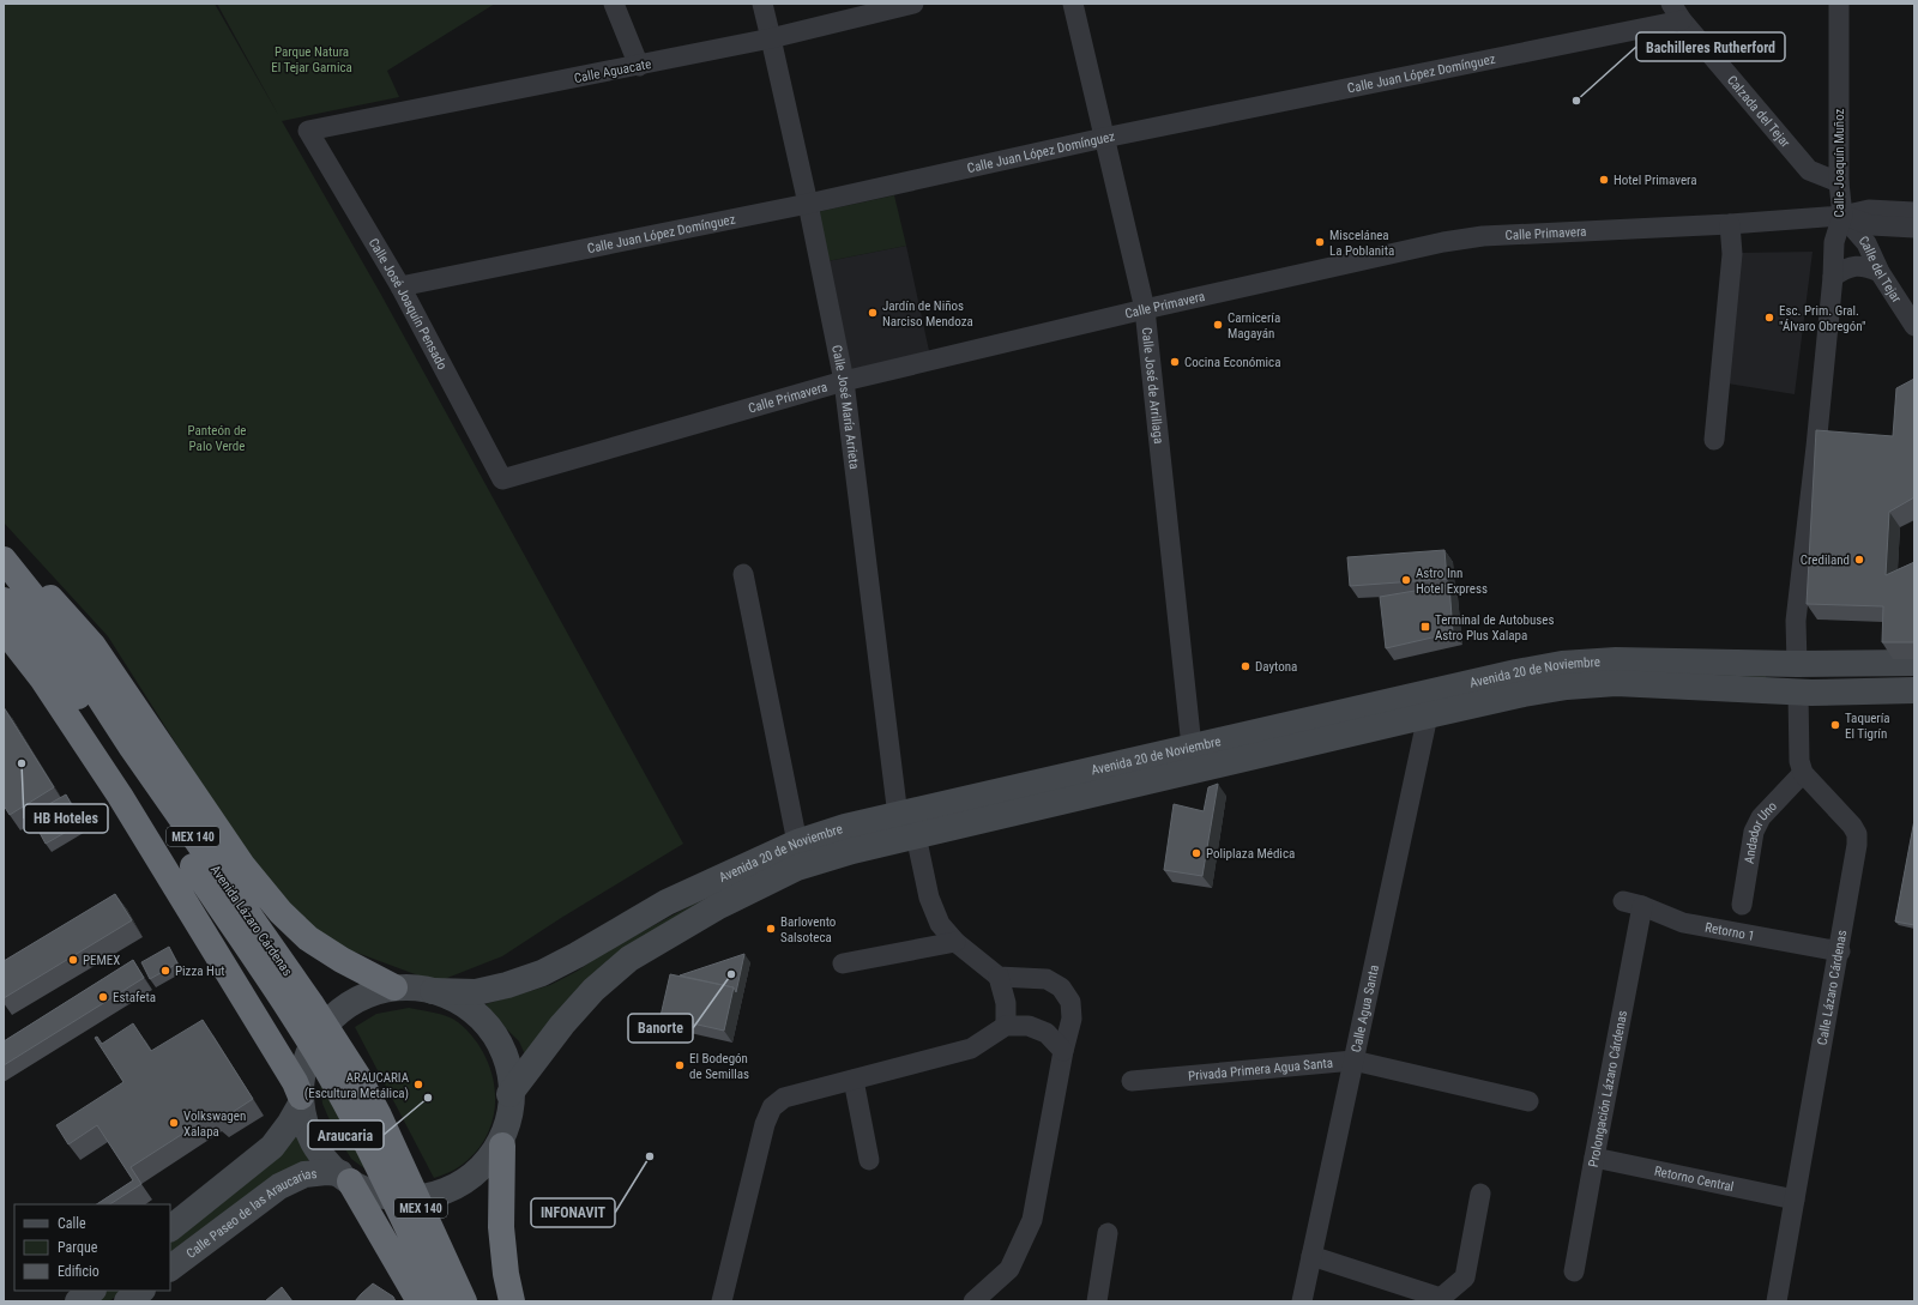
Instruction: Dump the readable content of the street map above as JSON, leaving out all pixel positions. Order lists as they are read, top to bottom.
{
  "streets": {
    "highway": ["MEX 140", "Avenida Lázaro Cárdenas"],
    "main road": ["Calle Joaquín Muñoz", "Avenida 20 de Noviembre", "Calle Paseo de las Araucarias"],
    "street": [
      "Calle Aguacate",
      "Calle Juan López Domínguez",
      "Calzada del Tejar",
      "Calle Primavera",
      "Calle del Tejar",
      "Calle José Joaquín Pensado",
      "Calle José de Arrillaga",
      "Calle José María Arrieta",
      "Andador Uno",
      "Retorno 1",
      "Calle Lázaro Cárdenas",
      "Calle Agua Santa",
      "Privada Primera Agua Santa",
      "Prolongación Lázaro Cárdenas",
      "Retorno Central"
    ]
  },
  "crossings": [
    ["Calle Aguacate", "Calle José Joaquín Pensado"],
    ["Calle Aguacate", "Calle José María Arrieta"],
    ["Calle Juan López Domínguez", "Calzada del Tejar"],
    ["Calle Juan López Domínguez", "Calle José Joaquín Pensado"],
    ["Calle Juan López Domínguez", "Calle José de Arrillaga"],
    ["Calle Juan López Domínguez", "Calle José María Arrieta"],
    ["Calzada del Tejar", "Calle Joaquín Muñoz"],
    ["Calle Joaquín Muñoz", "Calle Primavera"],
    ["Calle Joaquín Muñoz", "Calle del Tejar"],
    ["Calle Joaquín Muñoz", "Avenida 20 de Noviembre"],
    ["Calle Primavera", "Calle del Tejar"],
    ["Calle Primavera", "Calle José Joaquín Pensado"],
    ["Calle Primavera", "Calle José de Arrillaga"],
    ["Calle Primavera", "Calle José María Arrieta"],
    ["Calle José de Arrillaga", "Avenida 20 de Noviembre"],
    ["Calle José María Arrieta", "Avenida 20 de Noviembre"],
    ["Avenida 20 de Noviembre", "Calle Agua Santa"],
    ["Andador Uno", "Calle Lázaro Cárdenas"],
    ["Retorno 1", "Calle Lázaro Cárdenas"],
    ["Retorno 1", "Prolongación Lázaro Cárdenas"],
    ["Calle Lázaro Cárdenas", "Retorno Central"],
    ["Calle Agua Santa", "Privada Primera Agua Santa"],
    ["Prolongación Lázaro Cárdenas", "Retorno Central"]
  ],
  "parks": ["Parque Natura El Tejar Garnica", "Panteón de Palo Verde"],
  "places": {
    "other": [
      "Bachilleres Rutherford",
      "Hotel Primavera",
      "Miscelánea La Poblanita",
      "Jardín de Niños Narciso Mendoza",
      "Esc. Prim. Gral. \"Álvaro Obregón\"",
      "Carnicería Magayán",
      "Cocina Económica",
      "Crediland",
      "Astro Inn Hotel Express",
      "Daytona",
      "Taquería El Tigrín",
      "HB Hoteles",
      "Poliplaza Médica",
      "Barlovento Salsoteca",
      "PEMEX",
      "Pizza Hut",
      "Banorte",
      "Estafeta",
      "El Bodegón de Semillas",
      "ARAUCARIA (Escultura Metálica)",
      "Araucaria",
      "Volkswagen Xalapa",
      "INFONAVIT"
    ],
    "transit": ["Terminal de Autobuses Astro Plus Xalapa"]
  },
  "legend": ["Calle", "Parque", "Edificio"]
}
